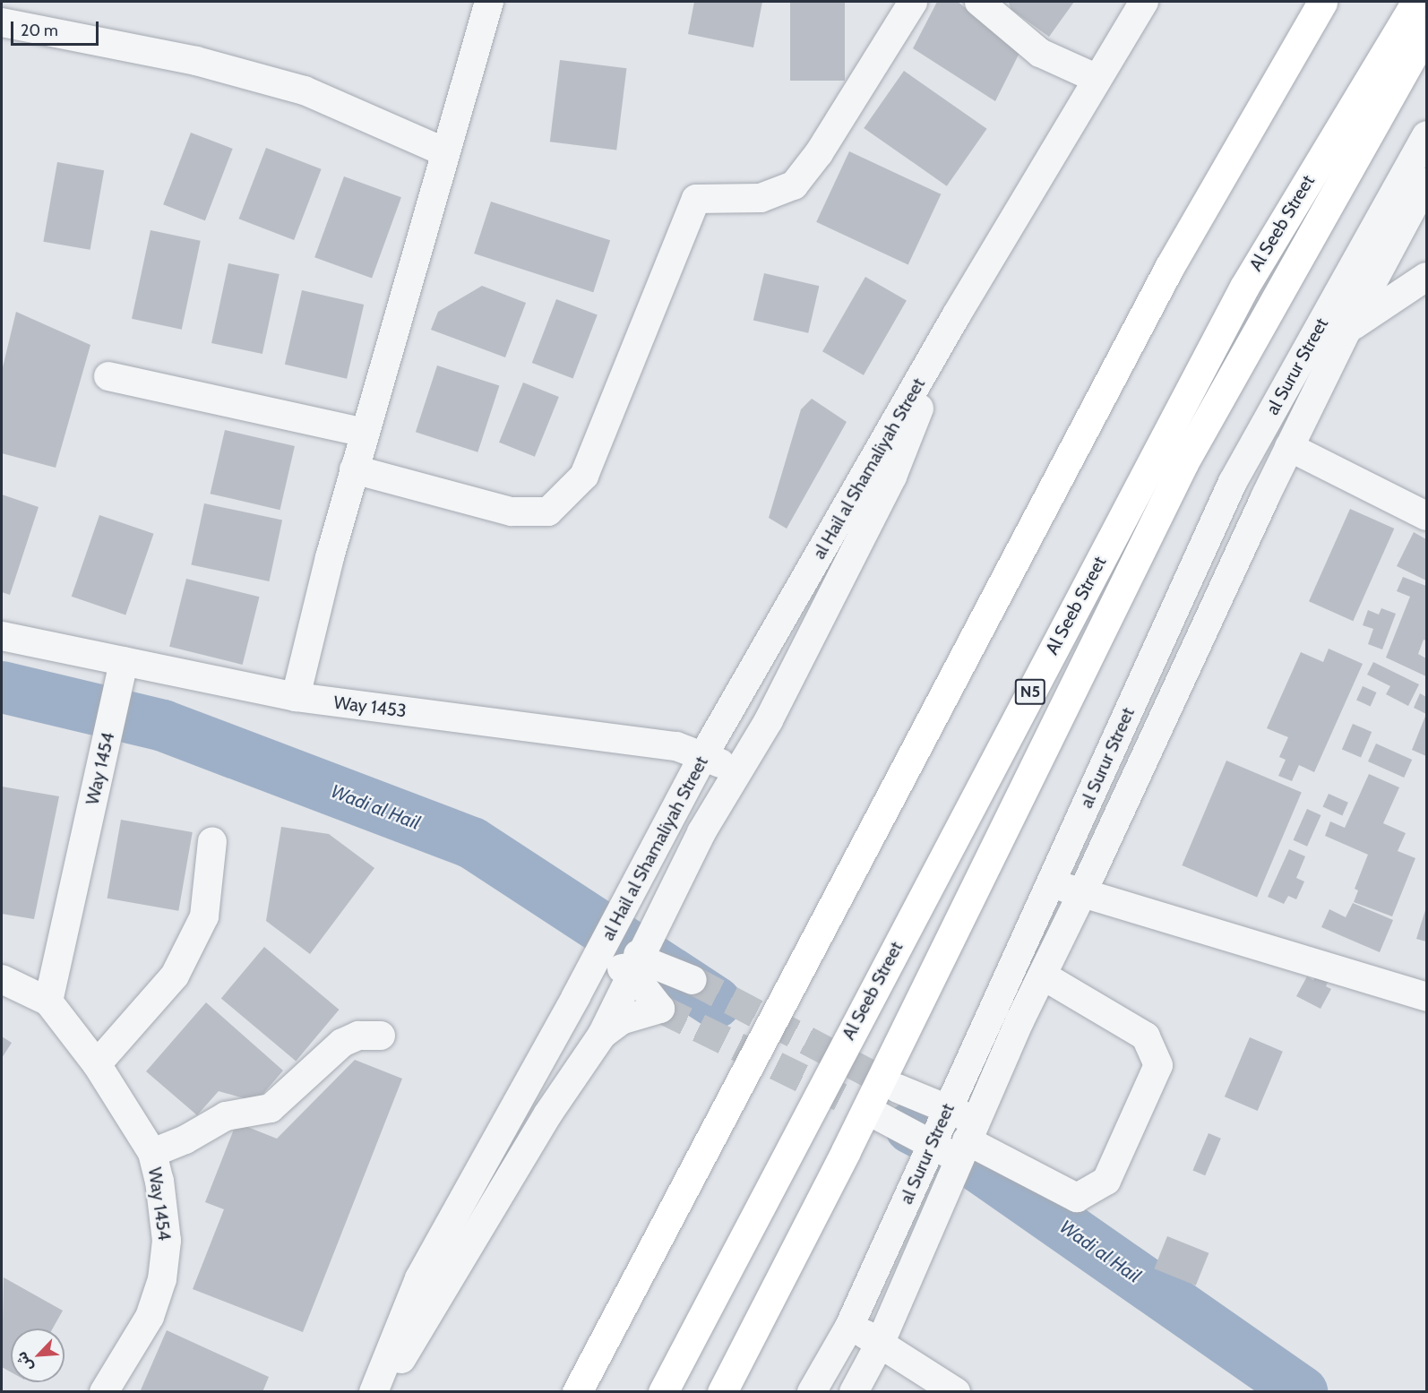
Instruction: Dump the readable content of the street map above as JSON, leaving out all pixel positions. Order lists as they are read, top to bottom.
{
  "streets": {
    "highway": ["Al Seeb Street", "N5"],
    "street": [
      "al Surur Street",
      "al Hail al Shamaliyah Street",
      "Way 1453",
      "Way 1454"
    ]
  },
  "crossings": [
    ["al Hail al Shamaliyah Street", "Way 1453"],
    ["Way 1453", "Way 1454"]
  ],
  "water": ["Wadi al Hail"],
  "scale_bar": "20 m",
  "north": "bottom left"
}
